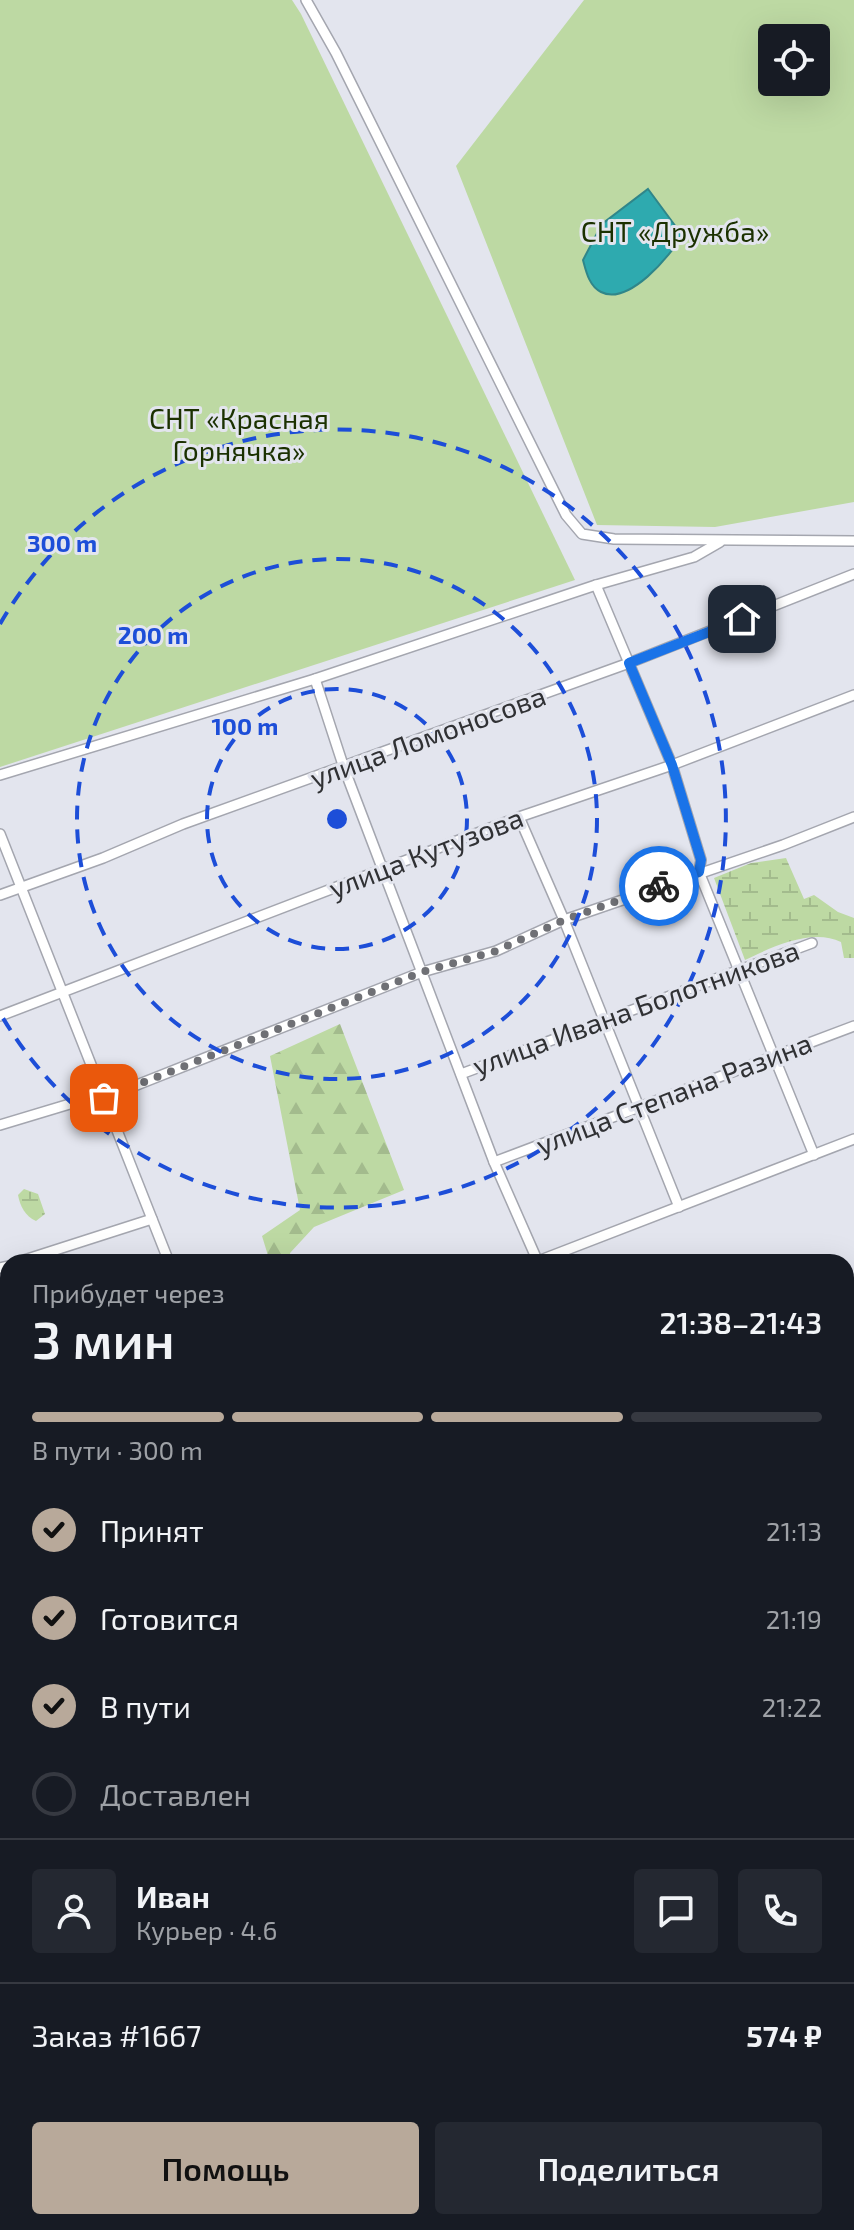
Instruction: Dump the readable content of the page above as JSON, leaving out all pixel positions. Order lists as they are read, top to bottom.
{
  "streets": {
    "street": [
      "улица Ломоносова",
      "улица Кутузова",
      "улица Ивана Болотникова",
      "улица Степана Разина"
    ]
  },
  "parks": ["СНТ «Дружба»", "СНТ «Красная Горнячка»"],
  "page": {
    "heading": ["3 мин", "Прибудет через", "21:38–21:43"],
    "panel": [
      "Иван",
      "Курьер · 4.6",
      "Заказ #1667",
      "574 ₽"
    ],
    "bar": "В пути · 300 m",
    "list": [
      ["Принят", "21:13"],
      ["Готовится", "21:19"],
      ["В пути", "21:22"],
      "Доставлен"
    ],
    "buttons": ["Помощь", "Поделиться"]
  },
  "rings": ["300 m", "200 m", "100 m"]
}
